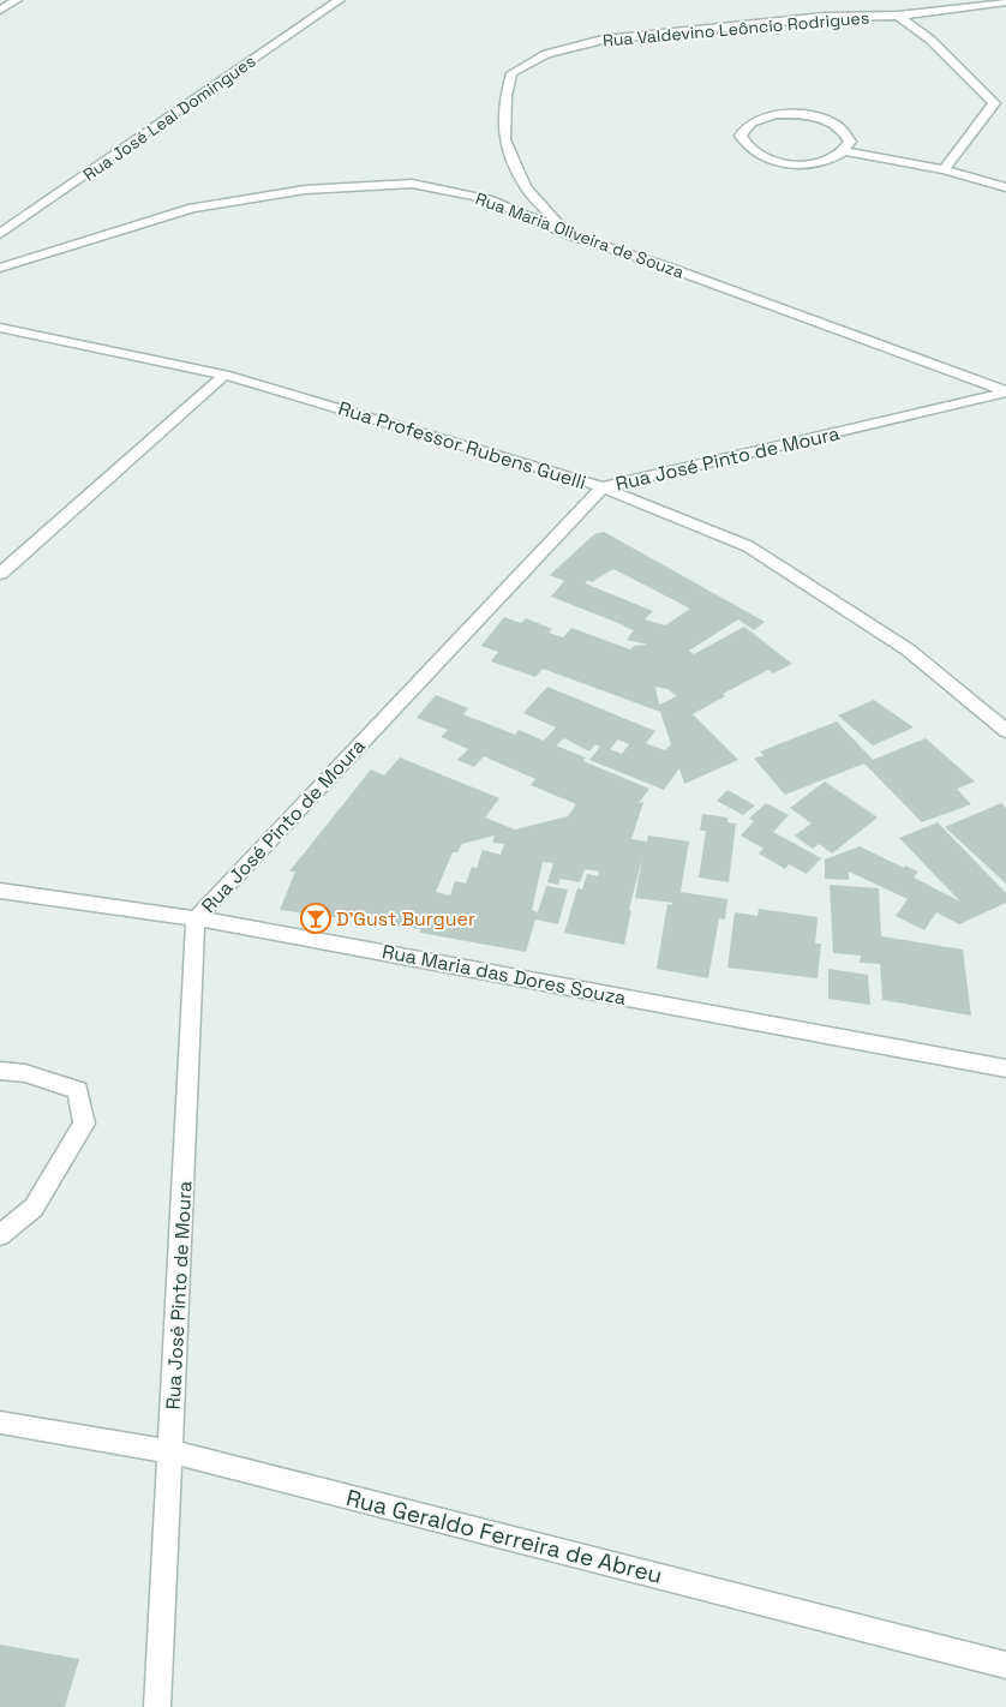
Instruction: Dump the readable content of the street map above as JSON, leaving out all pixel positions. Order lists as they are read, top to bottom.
{
  "streets": {
    "street": [
      "Rua Valdevino Leôncio Rodrigues",
      "Rua José Leal Domingues",
      "Rua Maria Oliveira de Souza",
      "Rua Professor Rubens Guelli",
      "Rua José Pinto de Moura",
      "Rua Maria das Dores Souza",
      "Rua Geraldo Ferreira de Abreu"
    ]
  },
  "crossings": [
    ["Rua Valdevino Leôncio Rodrigues", "Rua Maria Oliveira de Souza"],
    ["Rua Maria Oliveira de Souza", "Rua José Pinto de Moura"],
    ["Rua Professor Rubens Guelli", "Rua José Pinto de Moura"],
    ["Rua José Pinto de Moura", "Rua Maria das Dores Souza"],
    ["Rua José Pinto de Moura", "Rua Geraldo Ferreira de Abreu"]
  ],
  "places": {
    "bar": ["D'Gust Burguer"]
  }
}
